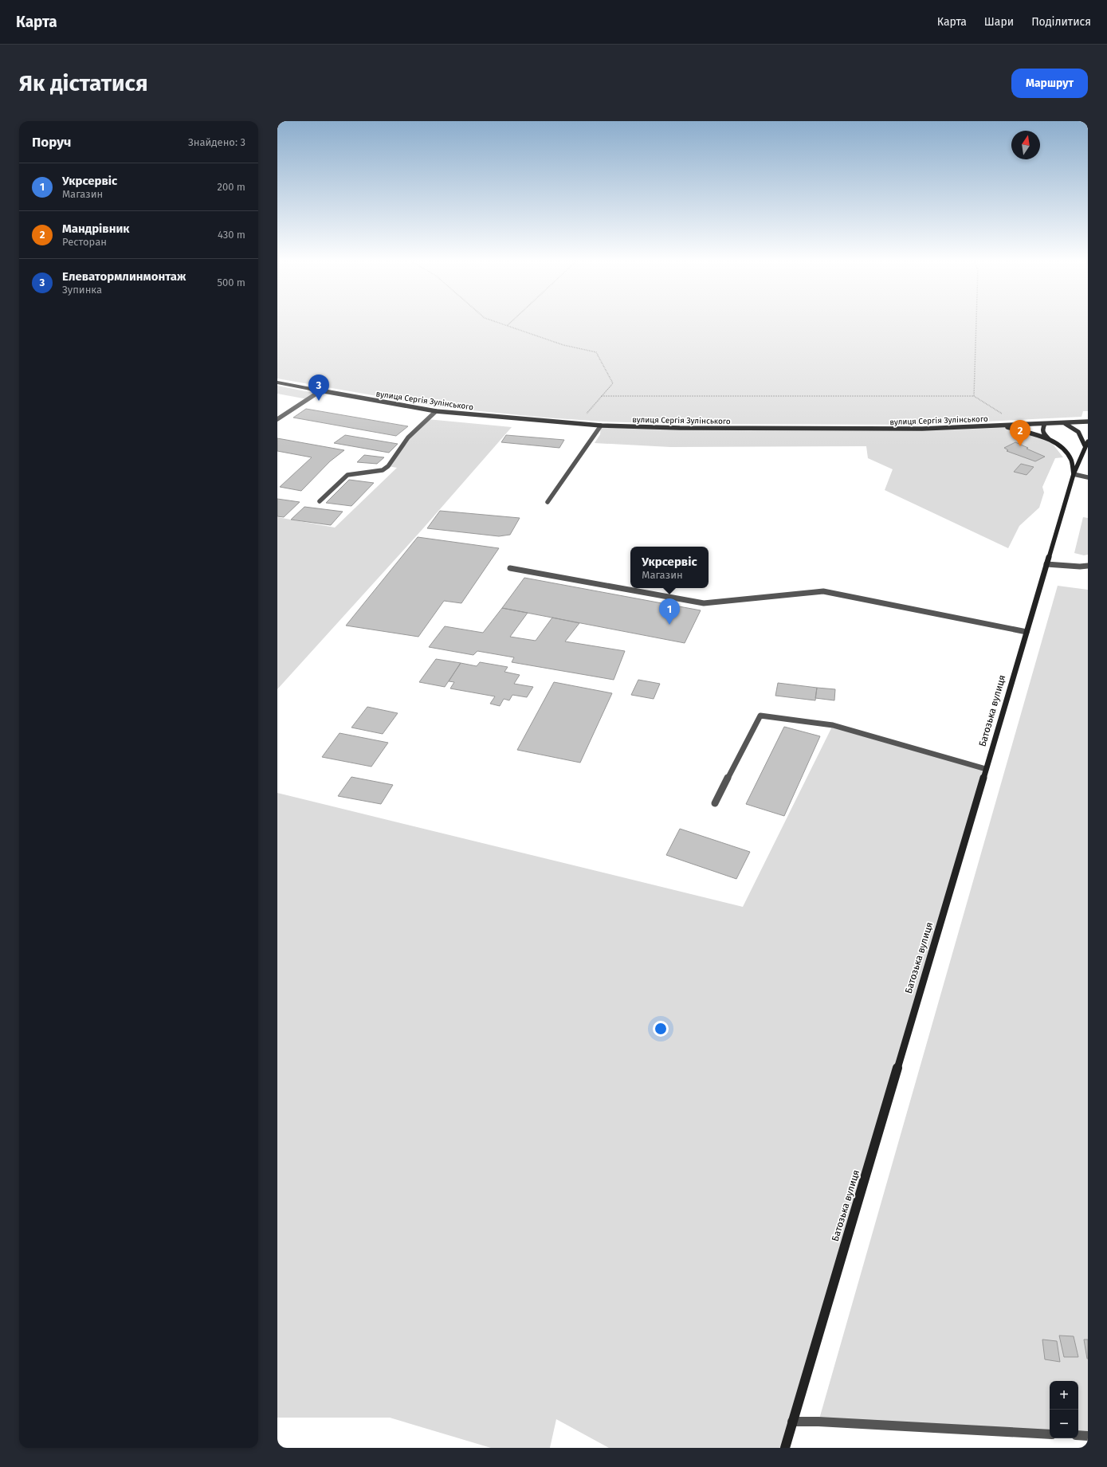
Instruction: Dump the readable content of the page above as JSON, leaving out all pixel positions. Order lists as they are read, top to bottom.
{
  "streets": {
    "street": ["вулиця Сергія Зулінського", "Батозька вулиця"]
  },
  "crossings": [
    ["вулиця Сергія Зулінського", "Батозька вулиця"]
  ],
  "north": "top",
  "page": {
    "header": "Карта",
    "nav": ["Карта", "Шари", "Поділитися"],
    "buttons": "Маршрут",
    "title": "Як дістатися",
    "heading": ["Поруч", "Знайдено: 3"],
    "list": [
      {
        "mark": "1",
        "name": "Укрсервіс",
        "note": "Магазин",
        "value": "200 m"
      },
      {
        "mark": "2",
        "name": "Мандрівник",
        "note": "Ресторан",
        "value": "430 m"
      },
      {
        "mark": "3",
        "name": "Елеватормлинмонтаж",
        "note": "Зупинка",
        "value": "500 m"
      }
    ],
    "pins": ["3", "2", "1"],
    "popup": ["Укрсервіс", "Магазин"],
    "map_buttons": ["+", "−"]
  }
}
